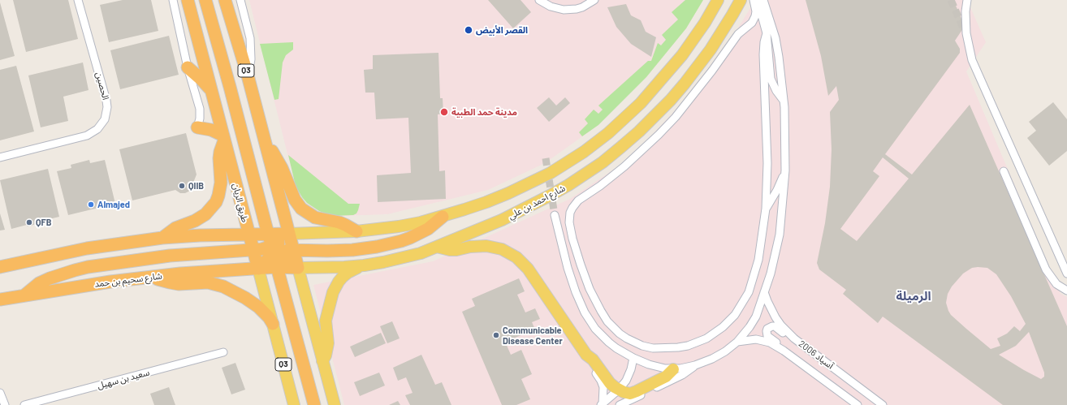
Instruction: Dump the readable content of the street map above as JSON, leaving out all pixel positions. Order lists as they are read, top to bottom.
{
  "streets": {
    "highway": [
      "Q3",
      "شارع احمد بن علي",
      "طريق الريان",
      "شارع سحيم بن حمد"
    ],
    "street": ["الحصين", "آسياد 2006", "سعيد بن سهيل"]
  },
  "crossings": [
    ["Q3", "شارع احمد بن علي"],
    ["شارع احمد بن علي", "طريق الريان"],
    ["شارع احمد بن علي", "شارع سحيم بن حمد"],
    ["طريق الريان", "شارع سحيم بن حمد"]
  ],
  "districts": ["الرميلة"],
  "places": [
    "القصر الأبيض",
    "مدينة حمد الطبية",
    "QIIB",
    "Almajed",
    "QFB",
    "Communicable Disease Center"
  ]
}
